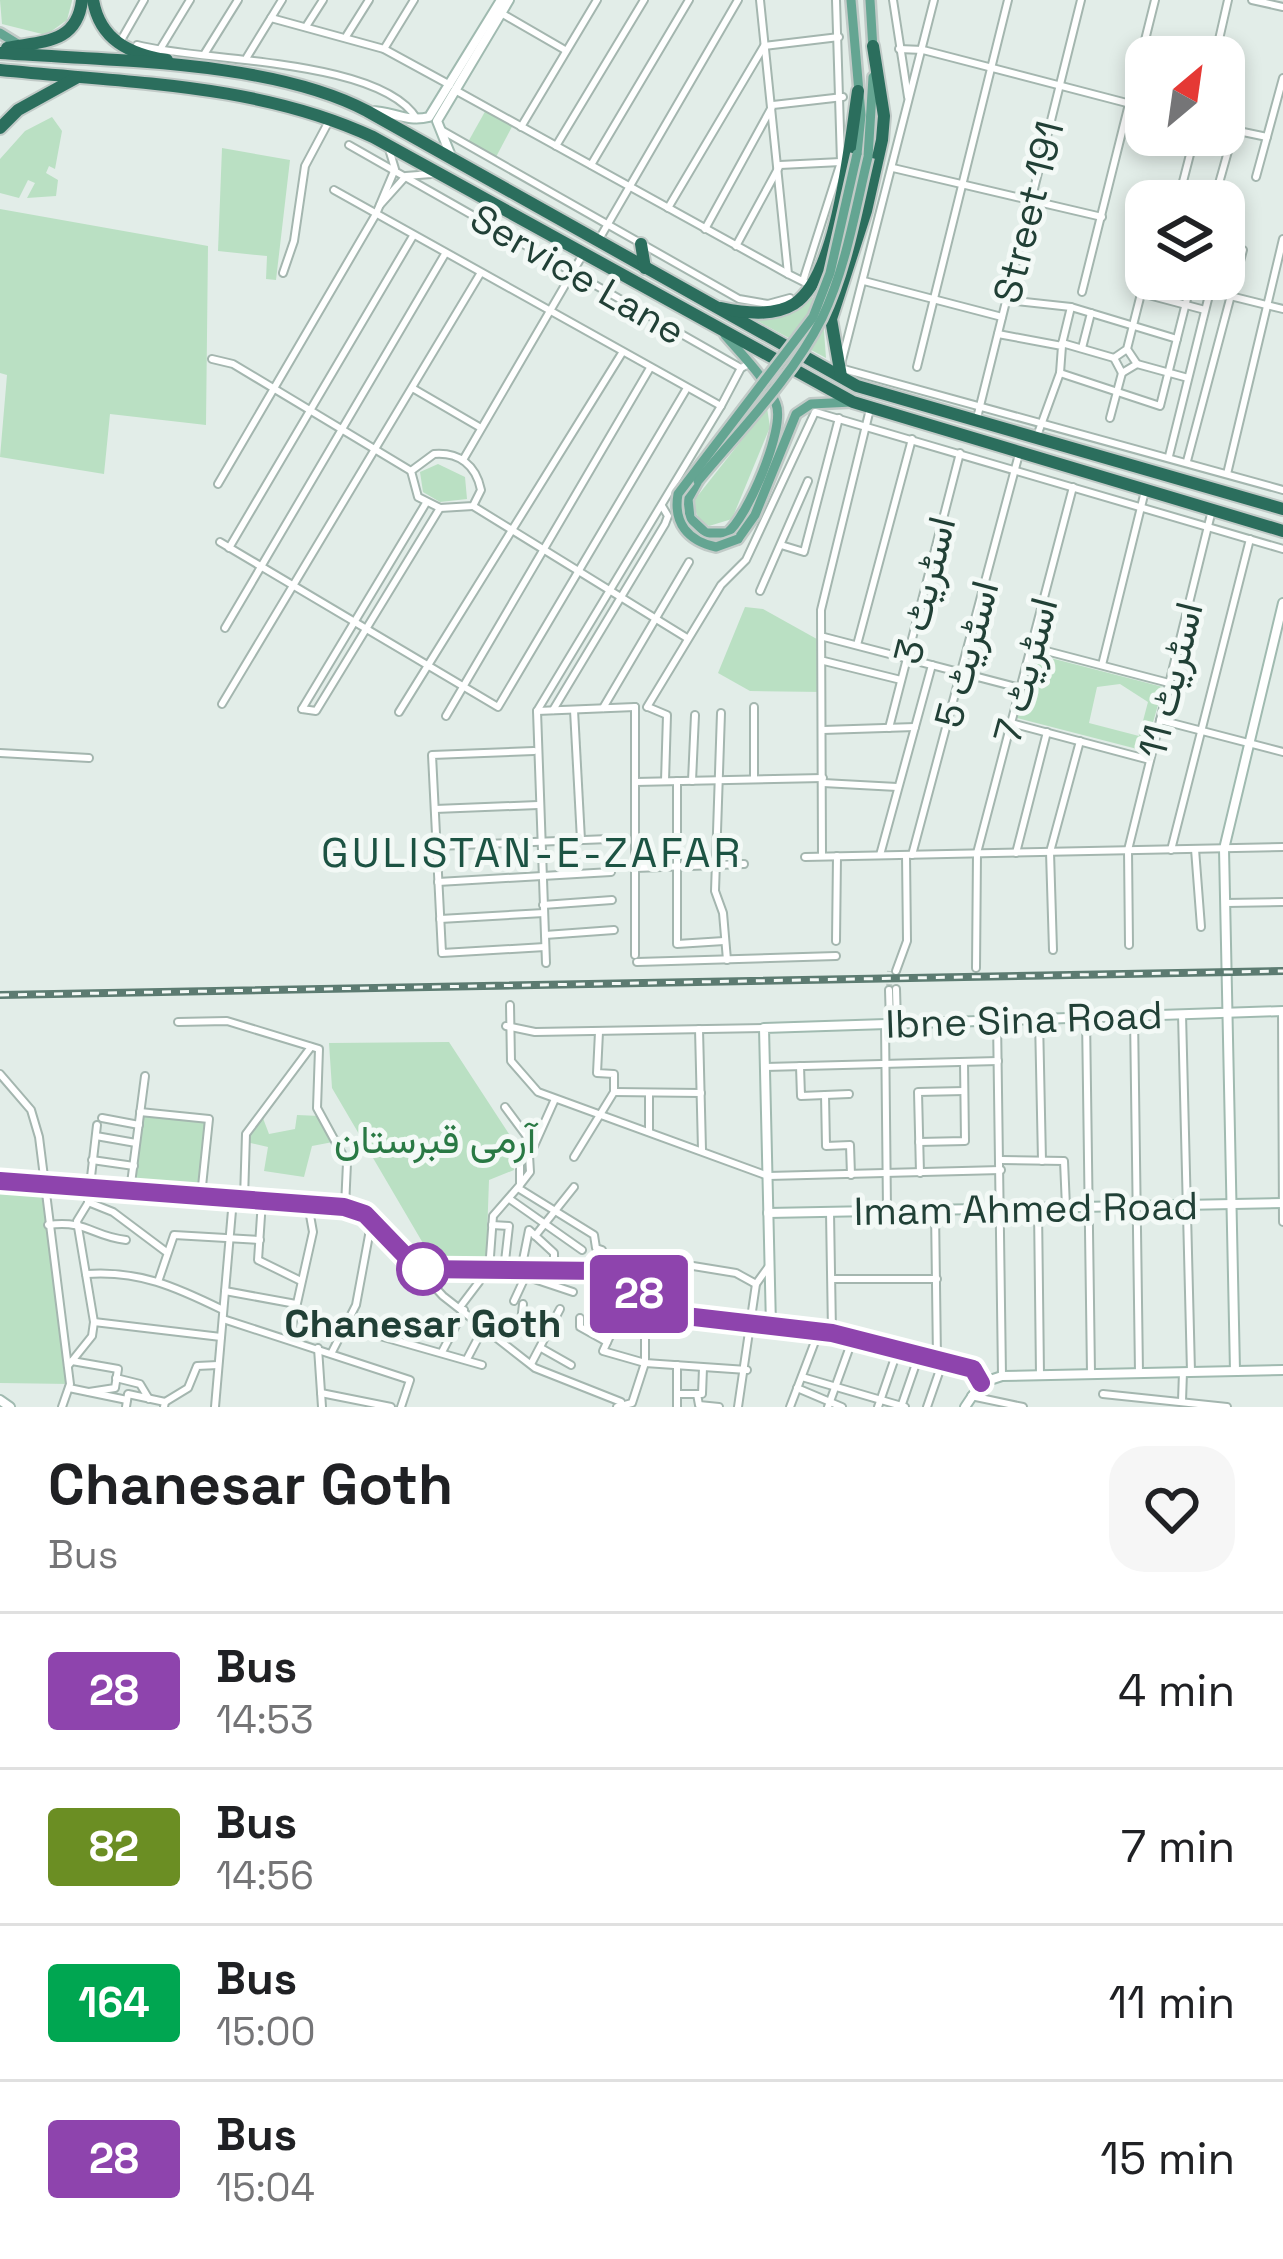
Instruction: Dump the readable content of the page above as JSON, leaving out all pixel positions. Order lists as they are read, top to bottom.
{
  "streets": {
    "street": [
      "Street 191",
      "Service Lane",
      "اسٹریٹ 3",
      "اسٹریٹ 5",
      "اسٹریٹ 7",
      "اسٹریٹ 11",
      "Ibne Sina Road",
      "Imam Ahmed Road"
    ]
  },
  "districts": ["GULISTAN-E-ZAFAR"],
  "parks": ["آرمی قبرستان"],
  "places": ["Chanesar Goth"],
  "lines": ["bus line 28"],
  "north": "top right",
  "page": {
    "on_map": "28",
    "heading": ["Chanesar Goth", "Bus"],
    "list": [
      {
        "mark": "28",
        "name": "Bus",
        "note": "14:53",
        "value": "4 min"
      },
      {
        "mark": "82",
        "name": "Bus",
        "note": "14:56",
        "value": "7 min"
      },
      {
        "mark": "164",
        "name": "Bus",
        "note": "15:00",
        "value": "11 min"
      },
      {
        "mark": "28",
        "name": "Bus",
        "note": "15:04",
        "value": "15 min"
      }
    ]
  }
}
